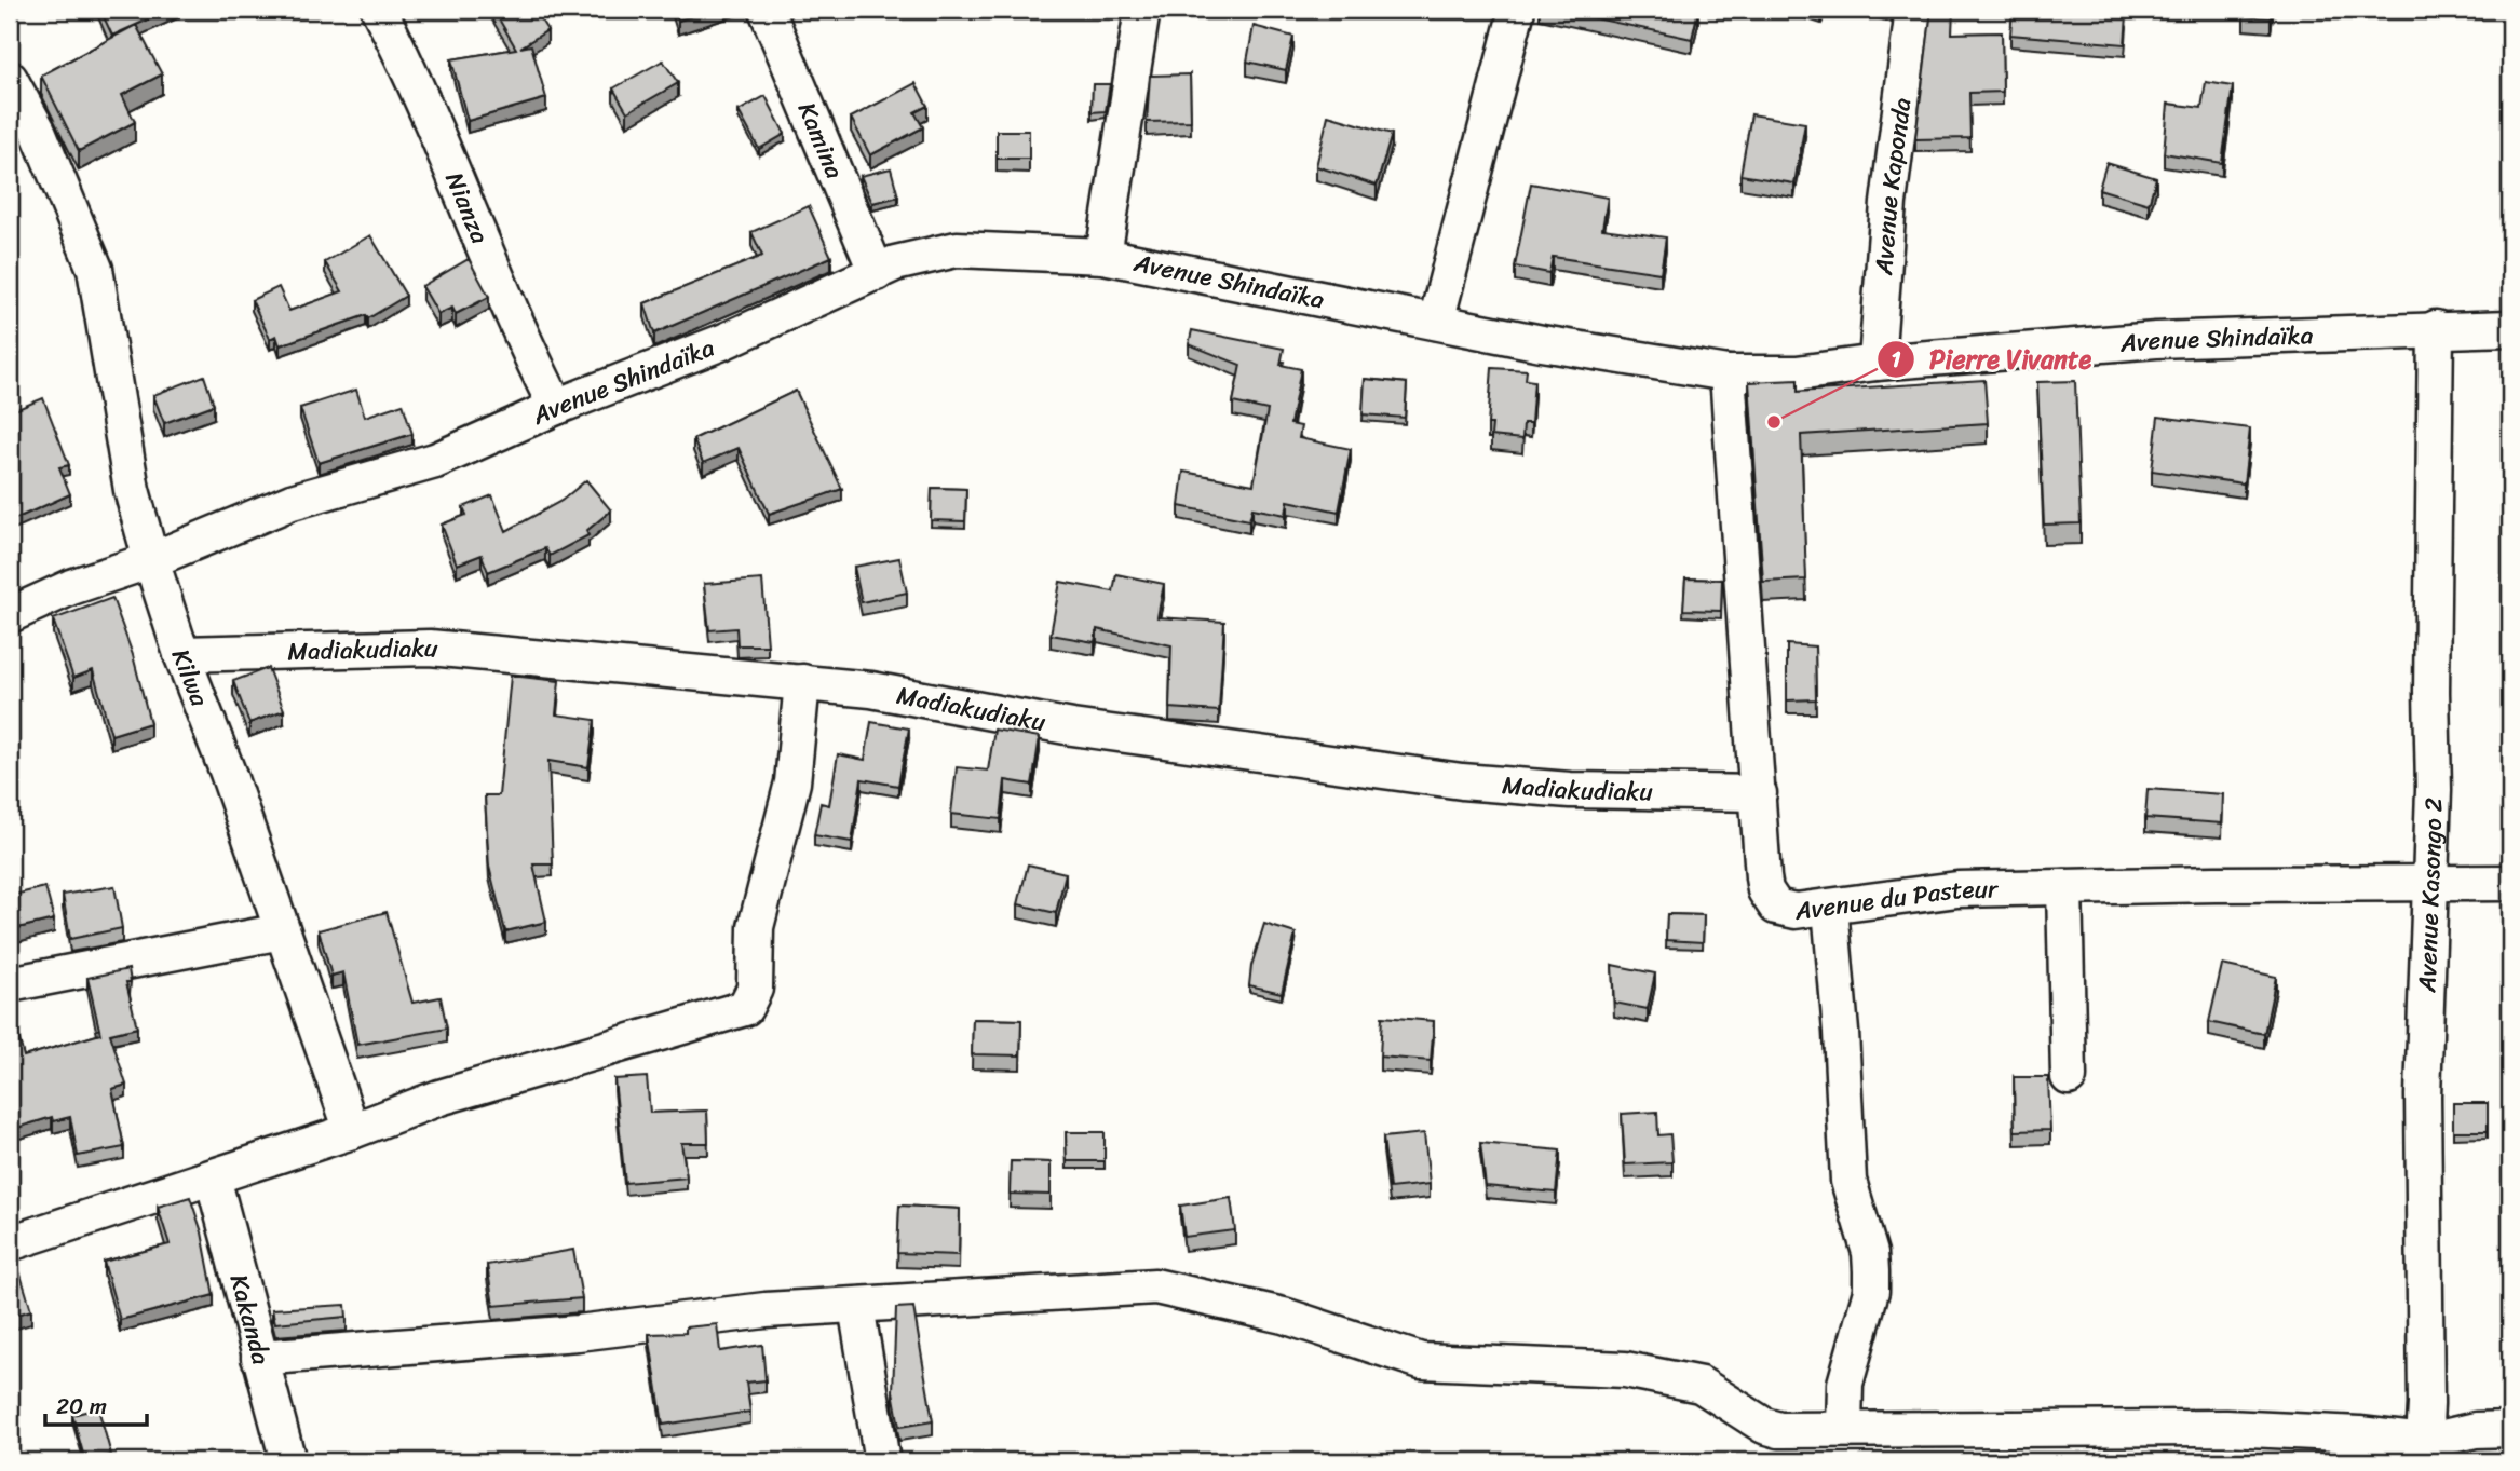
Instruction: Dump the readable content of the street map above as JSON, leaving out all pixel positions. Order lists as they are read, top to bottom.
{
  "streets": {
    "street": [
      "Kamina",
      "Avenue Kaponda",
      "Nianza",
      "Avenue Shindaïka",
      "Madiakudiaku",
      "Kilwa",
      "Avenue Kasongo 2",
      "Avenue du Pasteur",
      "Kakanda"
    ]
  },
  "crossings": [
    ["Kamina", "Avenue Shindaïka"],
    ["Avenue Kaponda", "Avenue Shindaïka"],
    ["Nianza", "Avenue Shindaïka"],
    ["Avenue Shindaïka", "Kilwa"],
    ["Avenue Shindaïka", "Avenue Kasongo 2"],
    ["Avenue Shindaïka", "Avenue du Pasteur"],
    ["Madiakudiaku", "Kilwa"],
    ["Madiakudiaku", "Avenue du Pasteur"],
    ["Avenue Kasongo 2", "Avenue du Pasteur"]
  ],
  "places": ["Pierre Vivante"],
  "scale_bar": "20 m"
}
